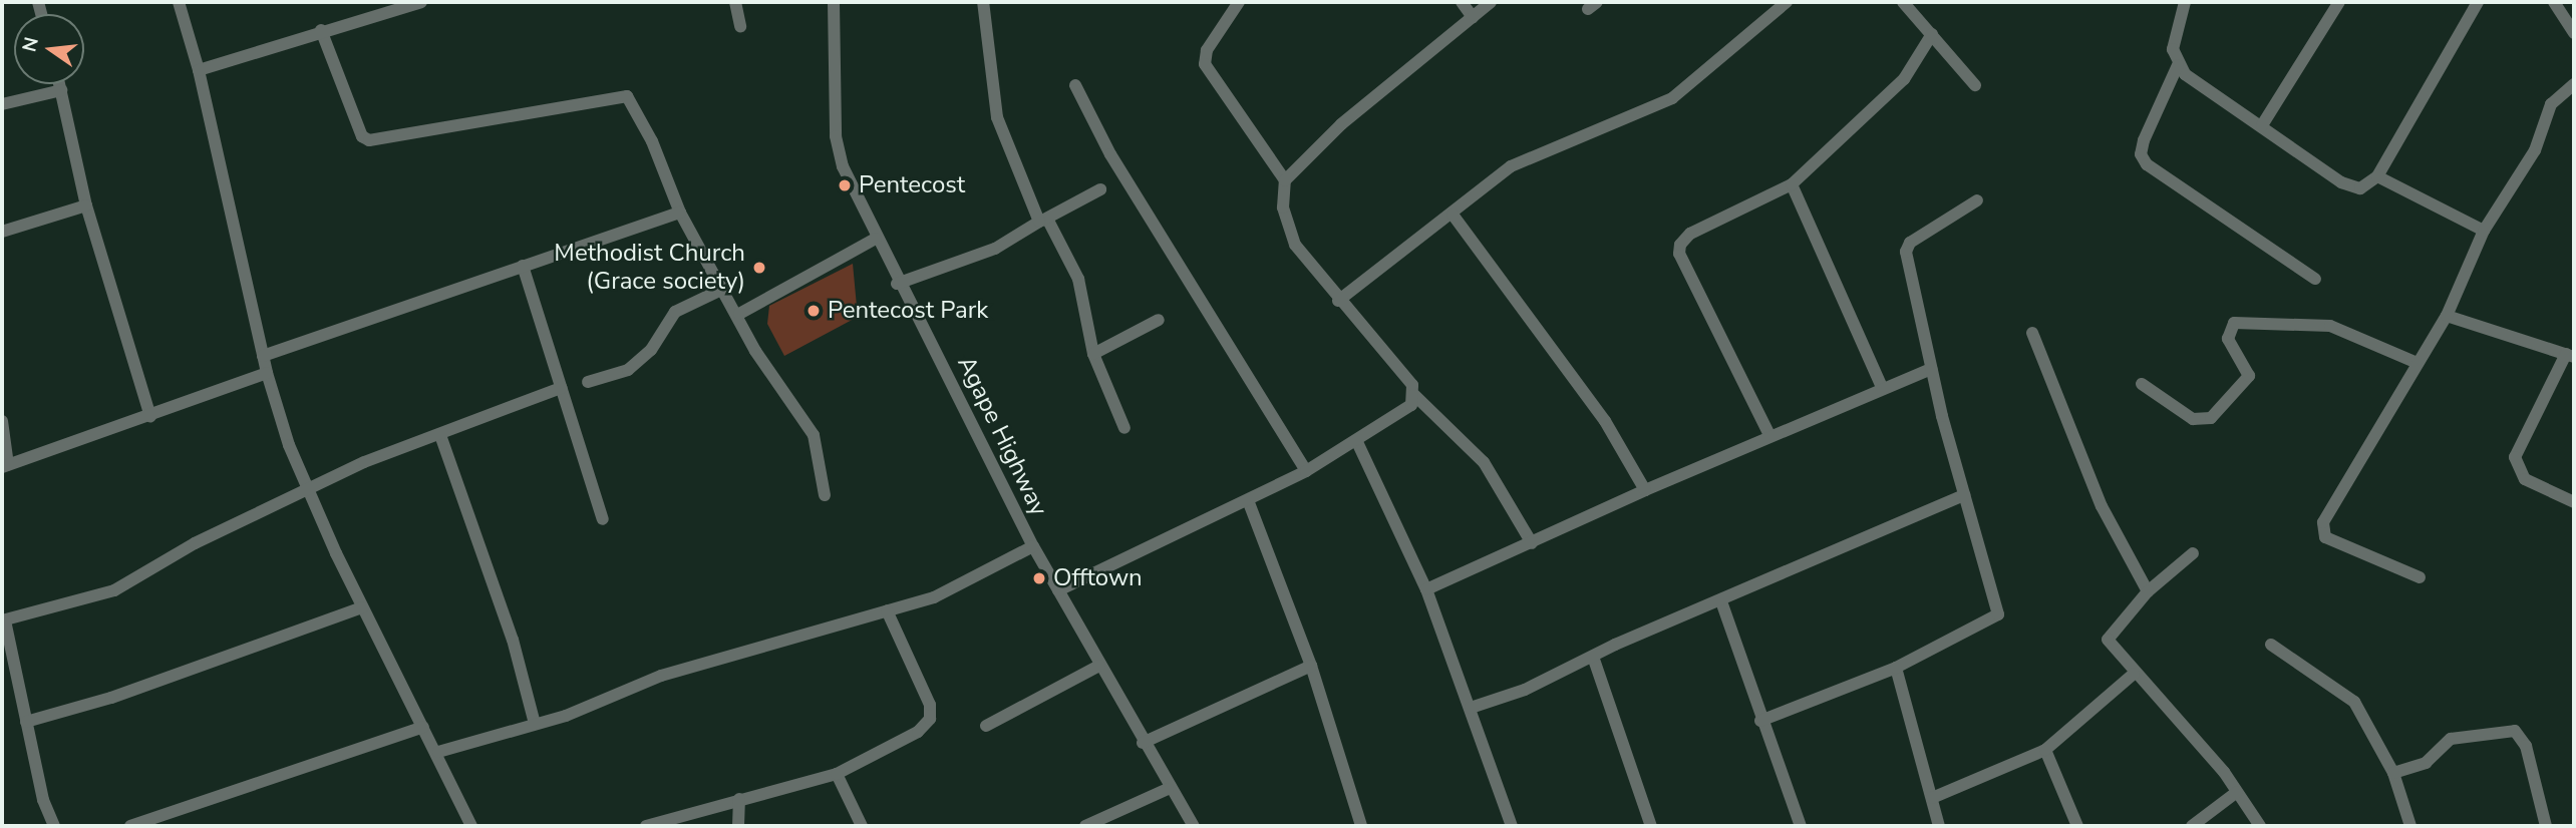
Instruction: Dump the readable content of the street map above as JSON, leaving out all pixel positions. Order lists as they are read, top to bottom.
{
  "streets": {
    "street": ["Agape Highway"]
  },
  "places": [
    "Pentecost",
    "Methodist Church (Grace society)",
    "Pentecost Park",
    "Offtown"
  ],
  "north": "left"
}
